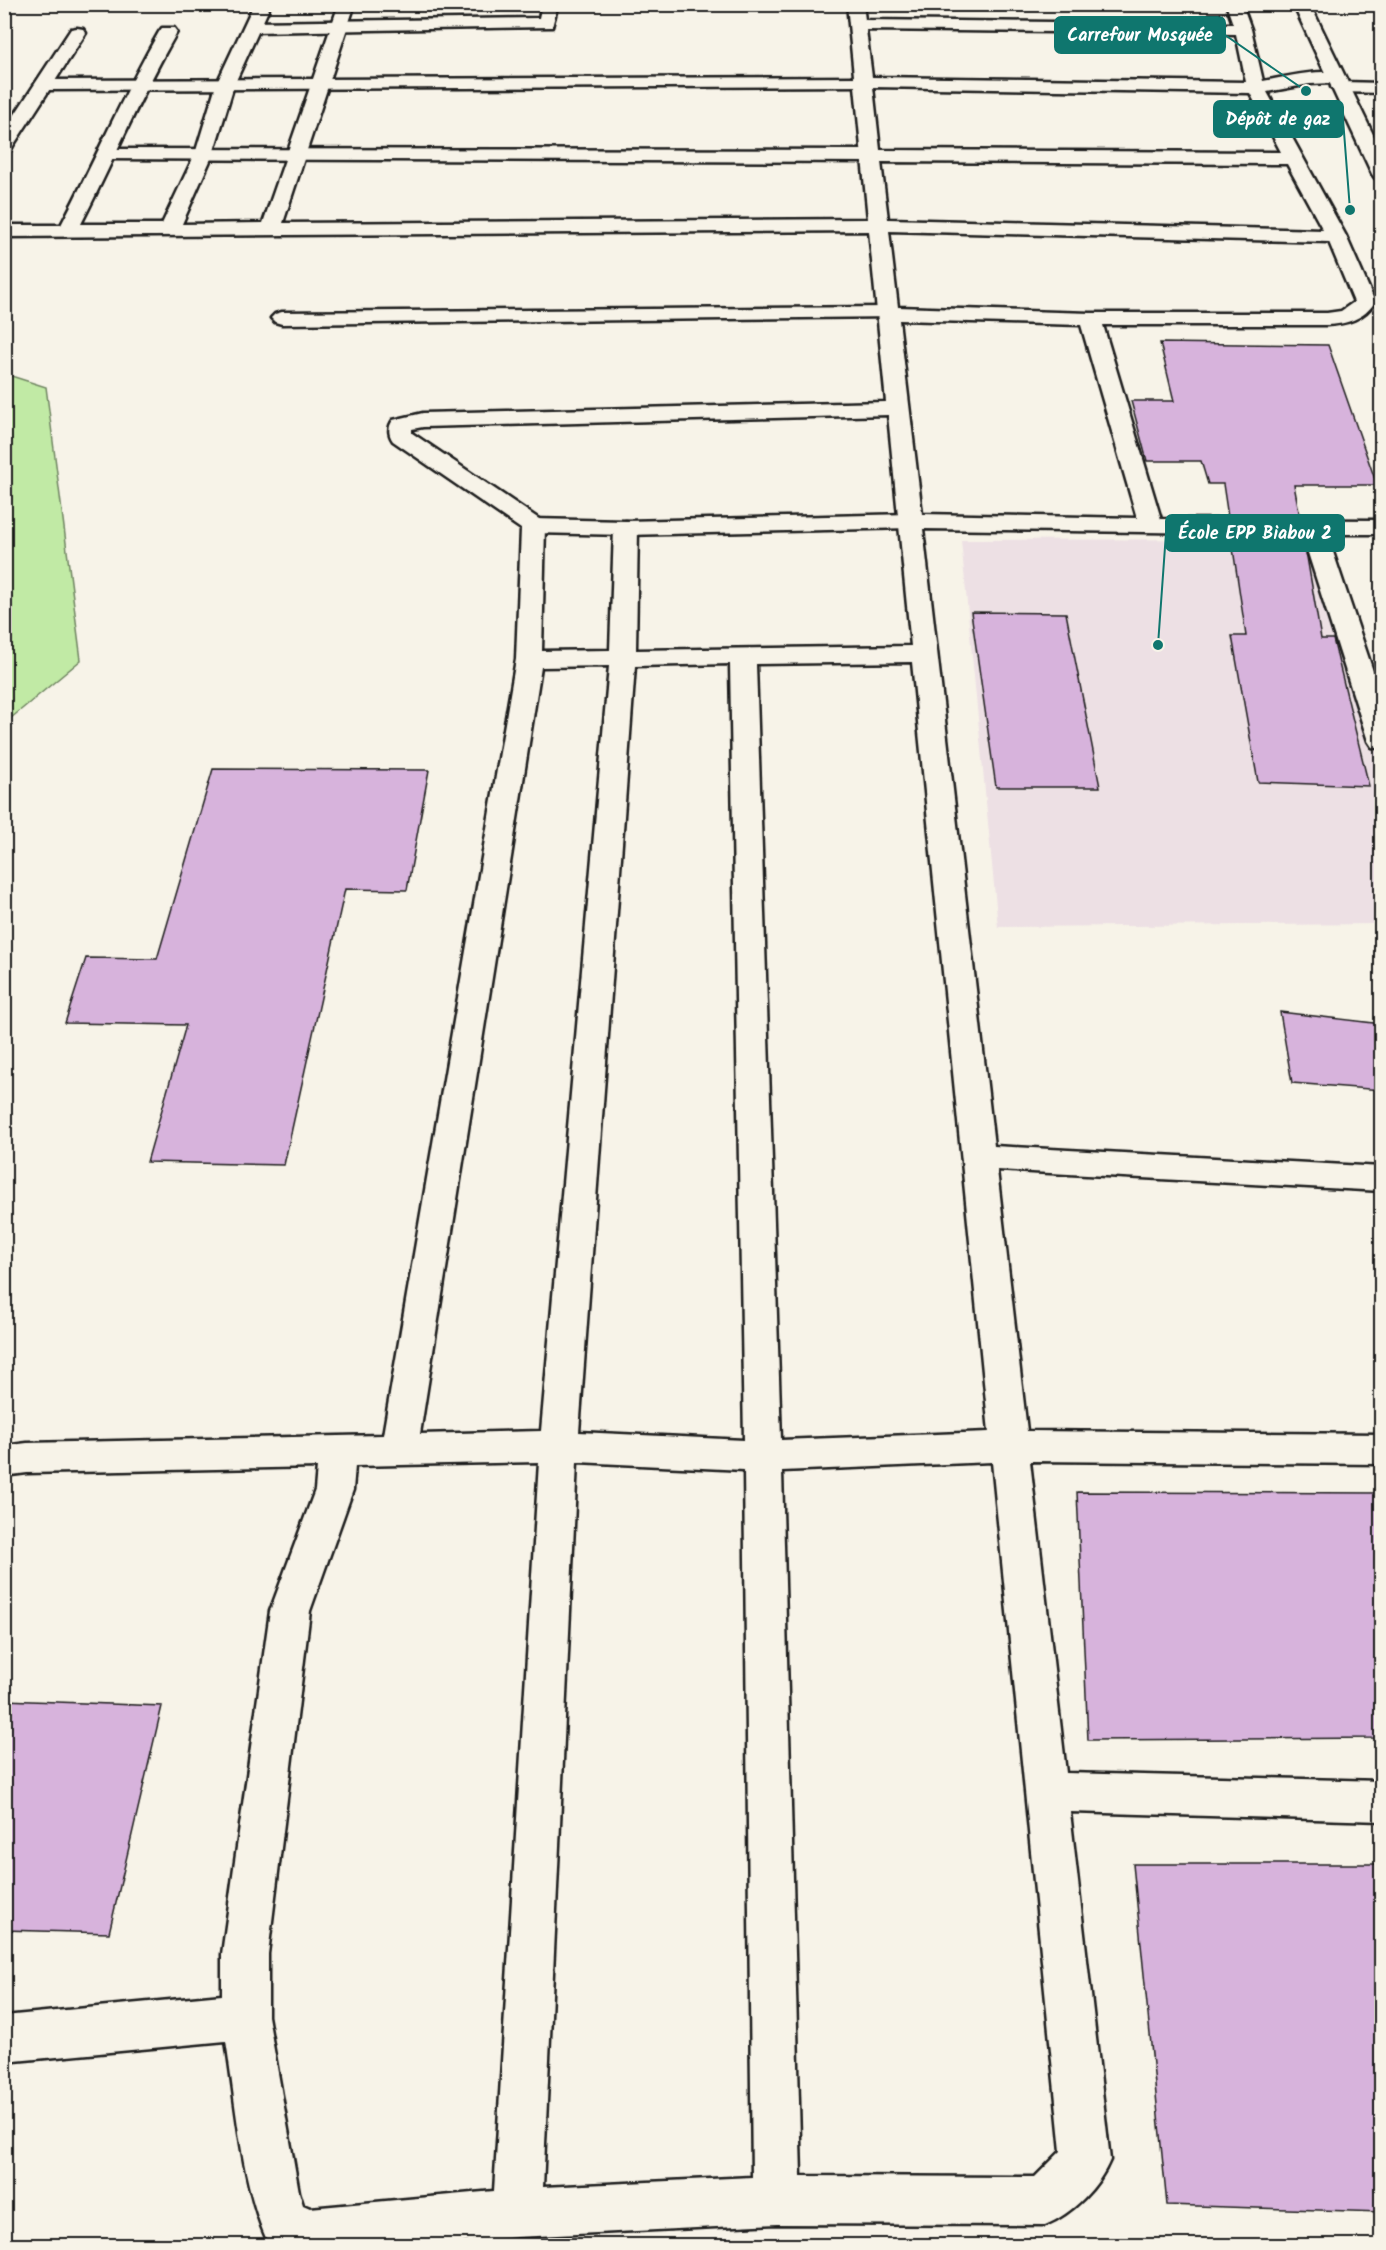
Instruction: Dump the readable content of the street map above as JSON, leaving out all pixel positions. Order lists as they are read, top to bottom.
{
  "places": ["Carrefour Mosquée", "Dépôt de gaz", "École EPP Biabou 2"]
}
